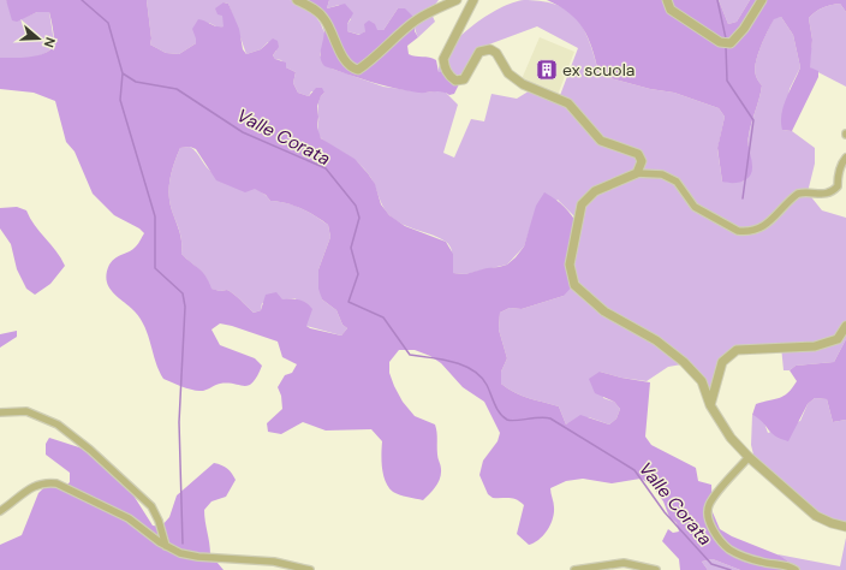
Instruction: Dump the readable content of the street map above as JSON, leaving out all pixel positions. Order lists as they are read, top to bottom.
{
  "water": ["Valle Corata"],
  "places": {
    "building": ["ex scuola"]
  },
  "north": "right"
}
